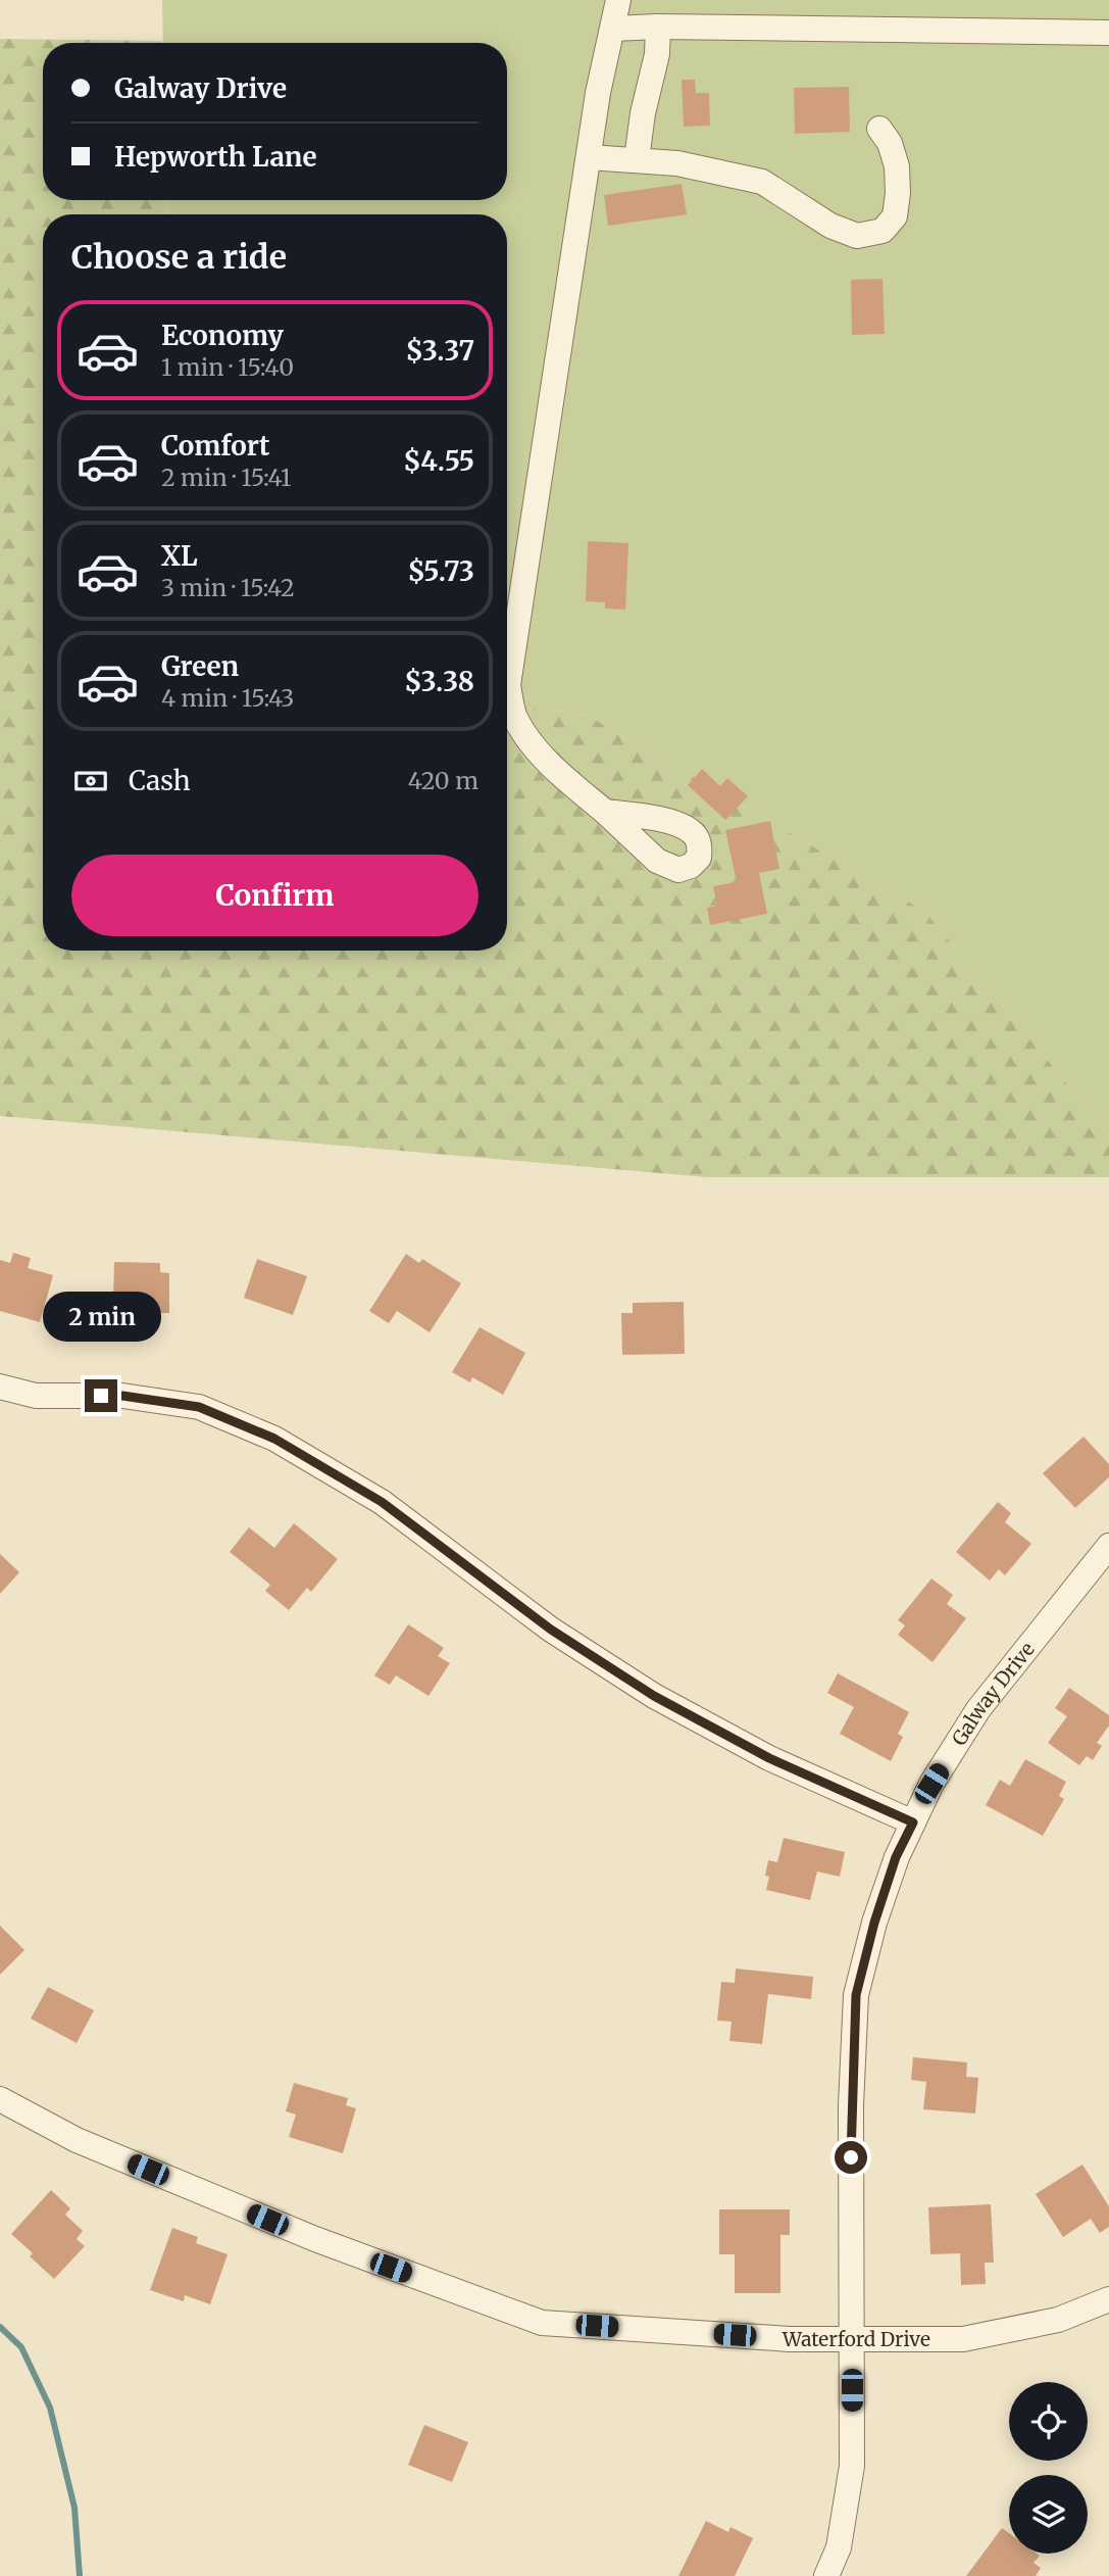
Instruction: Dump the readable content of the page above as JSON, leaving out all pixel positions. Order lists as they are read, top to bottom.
{
  "streets": {
    "street": ["Galway Drive", "Waterford Drive"]
  },
  "crossings": [
    ["Galway Drive", "Waterford Drive"]
  ],
  "page": {
    "banner": ["Galway Drive", "Hepworth Lane"],
    "heading": "Choose a ride",
    "list": [
      {
        "name": "Economy",
        "note": "1 min · 15:40",
        "value": "$3.37"
      },
      {
        "name": "Comfort",
        "note": "2 min · 15:41",
        "value": "$4.55"
      },
      {
        "name": "XL",
        "note": "3 min · 15:42",
        "value": "$5.73"
      },
      {
        "name": "Green",
        "note": "4 min · 15:43",
        "value": "$3.38"
      }
    ],
    "pay": ["Cash", "420 m"],
    "buttons": "Confirm",
    "bubble": "2 min"
  }
}
